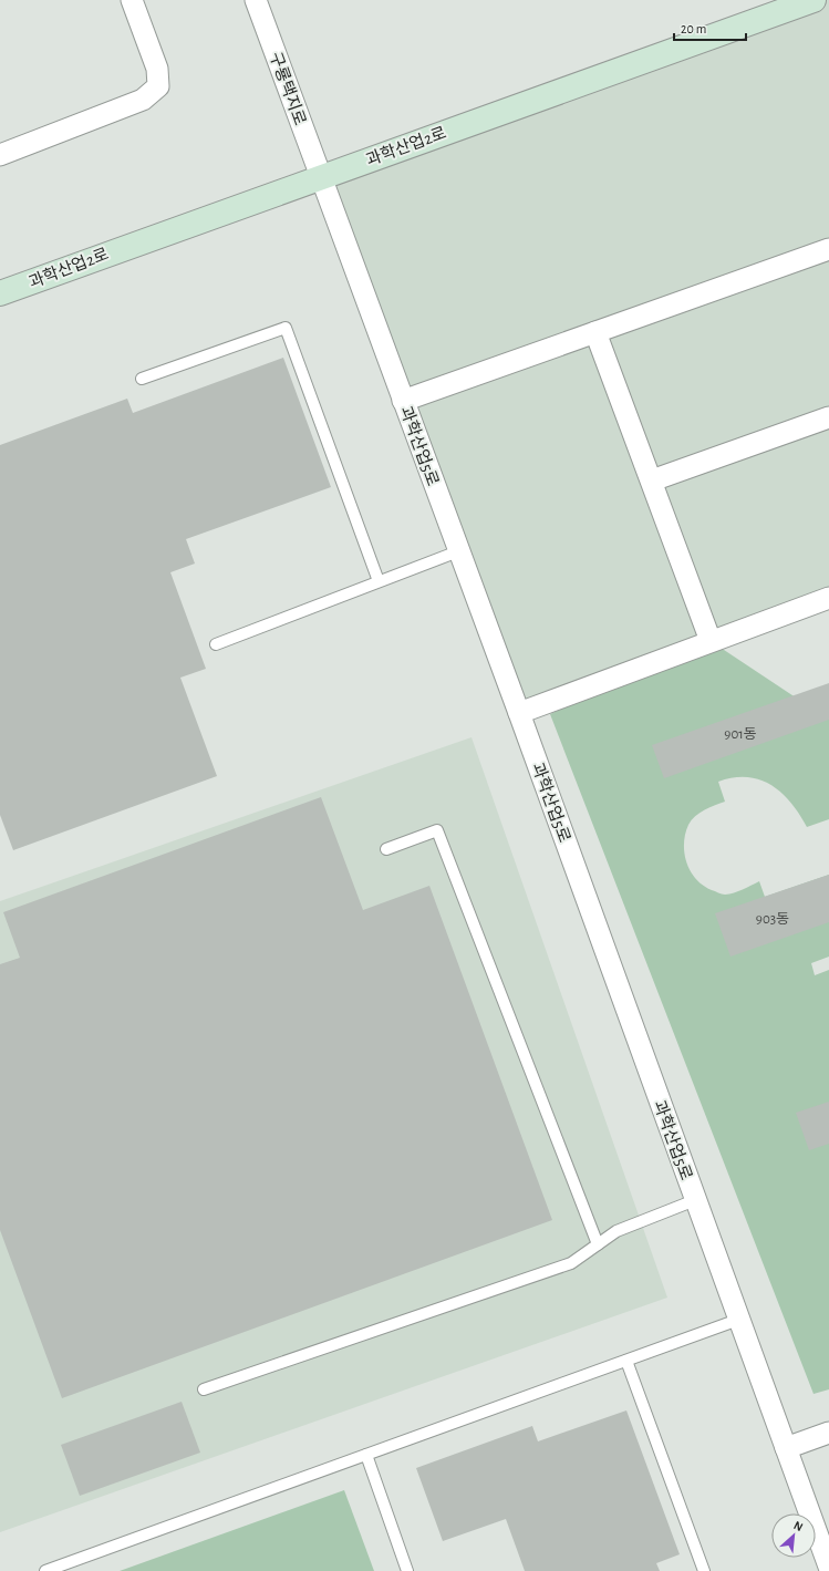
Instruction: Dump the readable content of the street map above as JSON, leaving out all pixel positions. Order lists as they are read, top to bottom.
{
  "streets": {
    "street": ["구룡택지로", "과학산업2로", "과학산업5로"]
  },
  "crossings": [
    ["구룡택지로", "과학산업2로"],
    ["구룡택지로", "과학산업5로"],
    ["과학산업2로", "과학산업5로"]
  ],
  "house_numbers": ["901동", "903동"],
  "scale_bar": "20 m",
  "north": "top right"
}
